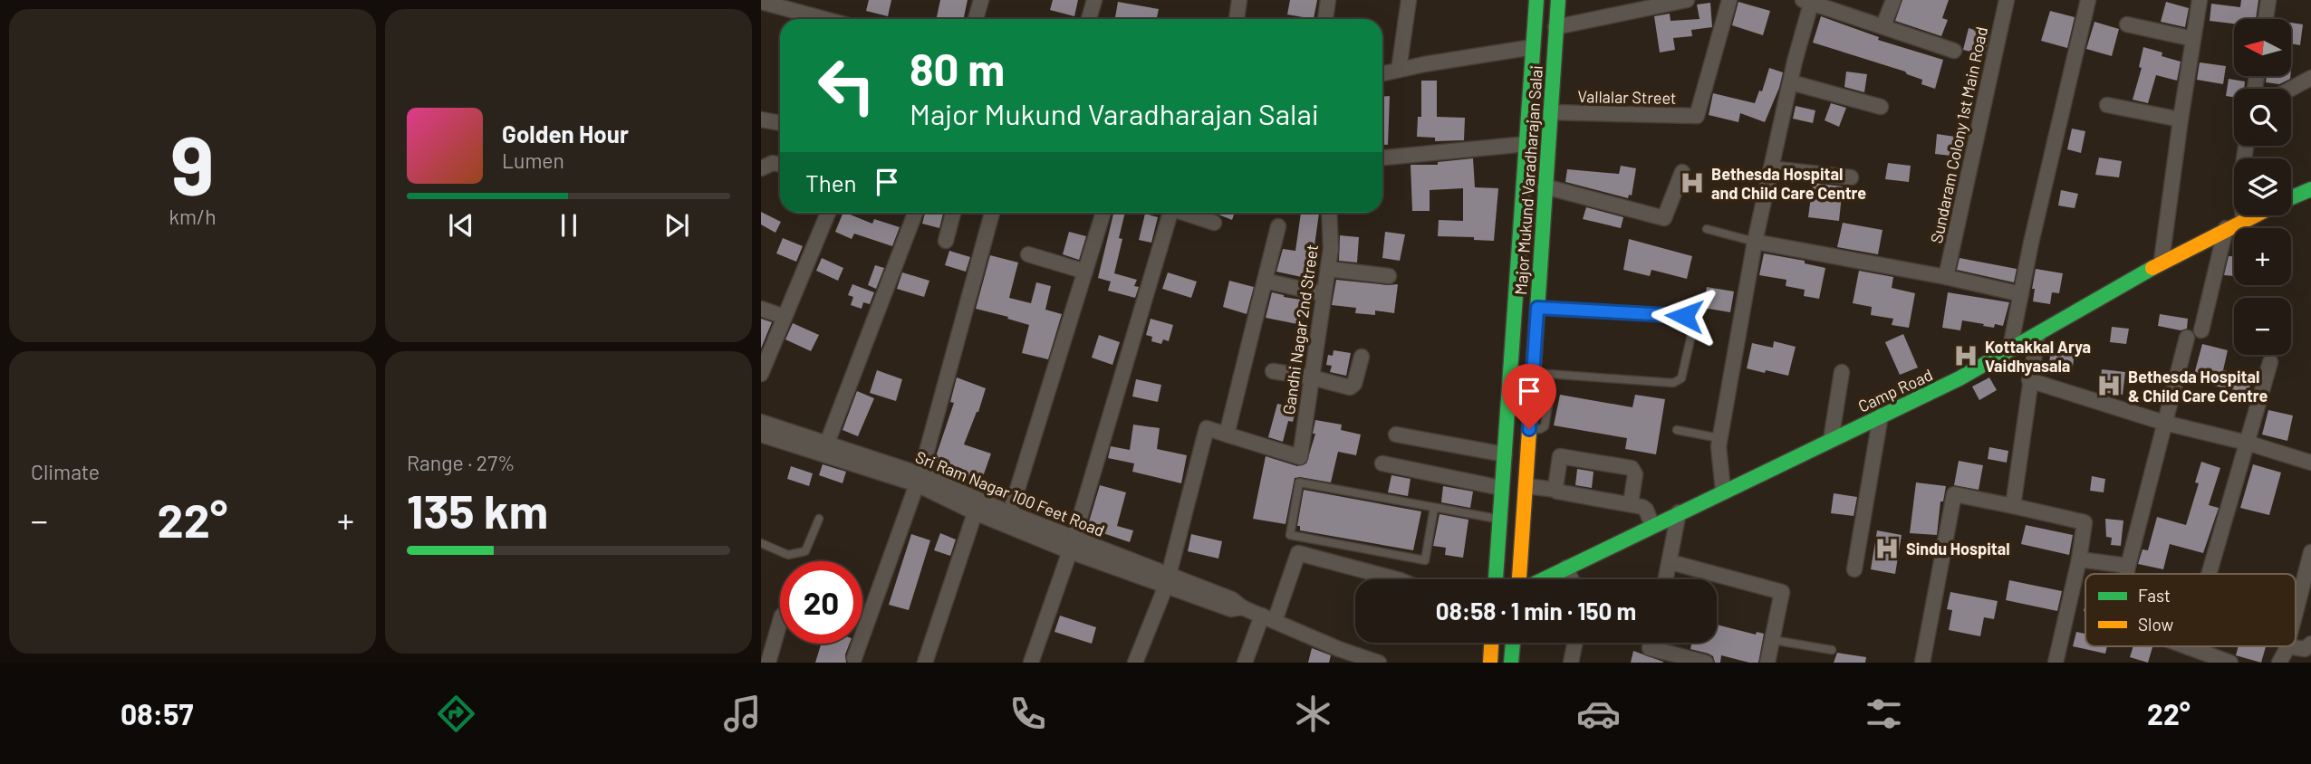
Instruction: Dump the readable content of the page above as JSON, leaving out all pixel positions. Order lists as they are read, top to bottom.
{
  "streets": {
    "main road": ["Major Mukund Varadharajan Salai", "Camp Road"],
    "street": [
      "Vallalar Street",
      "Sundaram Colony 1st Main Road",
      "Gandhi Nagar 2nd Street",
      "Sri Ram Nagar 100 Feet Road"
    ]
  },
  "crossings": [
    ["Vallalar Street", "Major Mukund Varadharajan Salai"]
  ],
  "places": {
    "hospital": [
      "Bethesda Hospital and Child Care Centre",
      "Kottakkal Arya Vaidhyasala",
      "Bethesda Hospital & Child Care Centre",
      "Sindu Hospital"
    ]
  },
  "legend": ["Fast", "Slow"],
  "north": "left",
  "page": {
    "tile": [
      ["9", "km/h"],
      "Climate",
      ["Range · 27%", "135 km"]
    ],
    "map_buttons": ["+", "−"],
    "turn": ["80 m", "Major Mukund Varadharajan Salai"],
    "song": ["Golden Hour", "Lumen"],
    "then": "Then",
    "heat": ["−", "22°", "+"],
    "limit": "20",
    "trip": "08:58 · 1 min · 150 m",
    "tabs": ["08:57", "22°"]
  }
}
